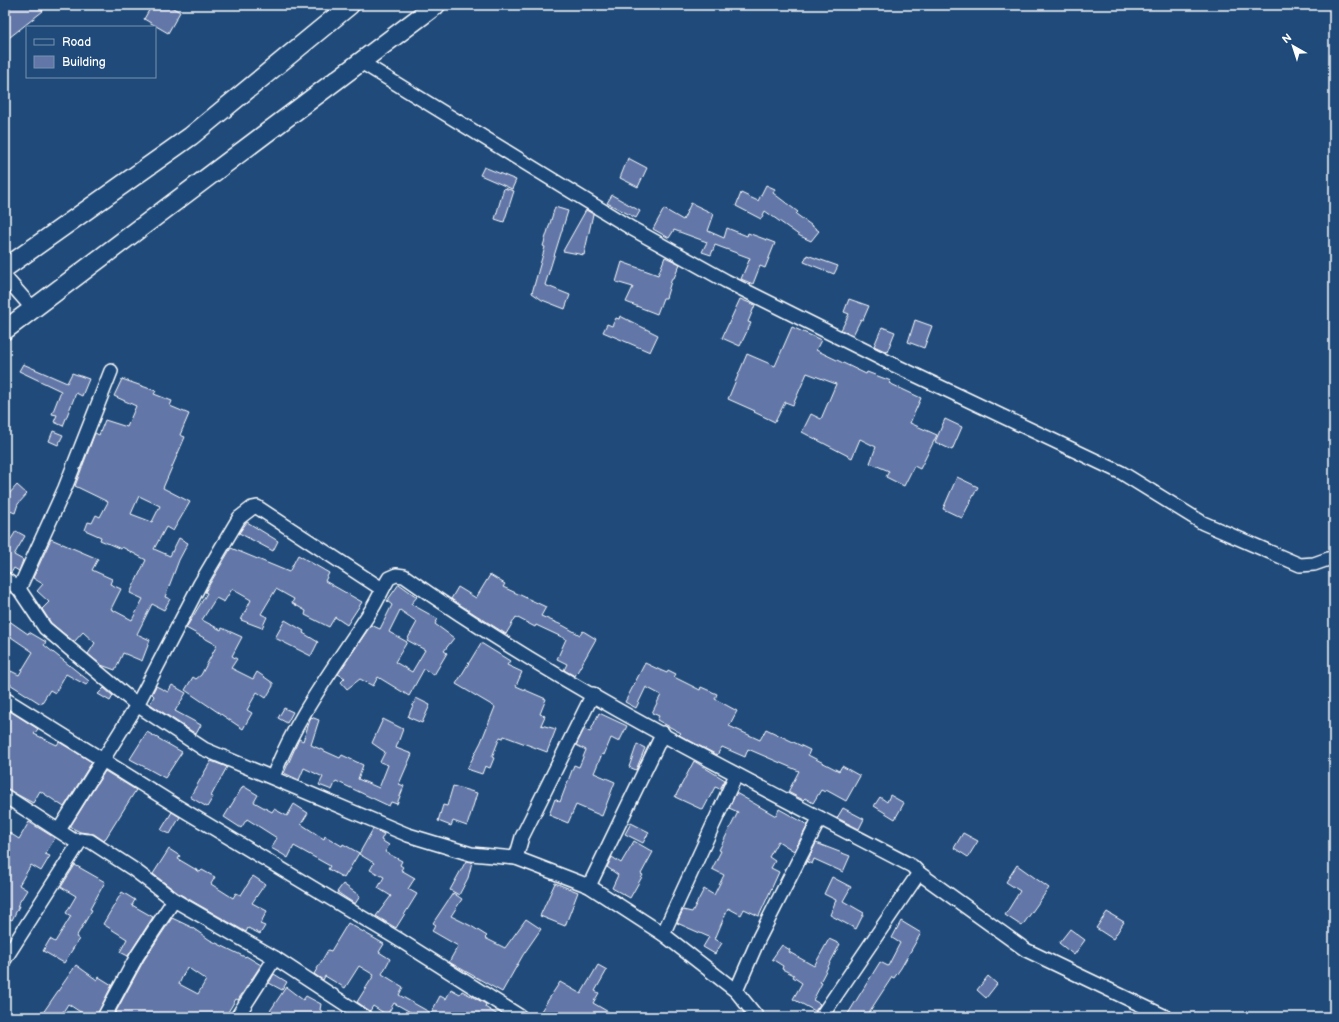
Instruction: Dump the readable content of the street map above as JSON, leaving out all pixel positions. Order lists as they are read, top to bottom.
{
  "legend": ["Road", "Building"],
  "north": "top left"
}
